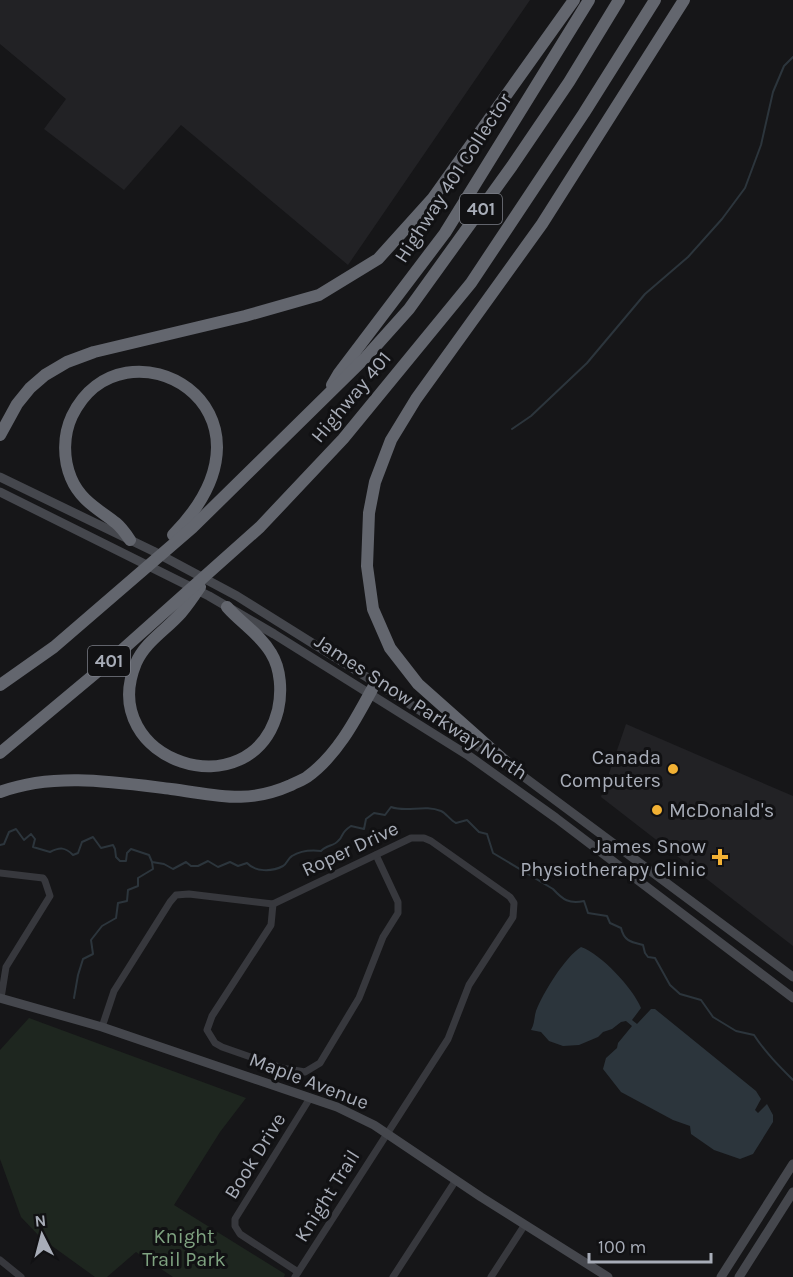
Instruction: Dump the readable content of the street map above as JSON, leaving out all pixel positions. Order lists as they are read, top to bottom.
{
  "streets": {
    "highway": ["Highway 401 Collector", "401", "Highway 401"],
    "main road": ["James Snow Parkway North", "Maple Avenue"],
    "street": ["Roper Drive", "Book Drive", "Knight Trail"]
  },
  "crossings": [
    ["Highway 401 Collector", "401"],
    ["Highway 401 Collector", "Highway 401"],
    ["401", "Highway 401"],
    ["Roper Drive", "Maple Avenue"],
    ["Roper Drive", "Knight Trail"],
    ["Maple Avenue", "Book Drive"],
    ["Maple Avenue", "Knight Trail"],
    ["Book Drive", "Knight Trail"]
  ],
  "parks": ["Knight Trail Park"],
  "places": {
    "other": ["Canada Computers", "McDonald's"],
    "health": ["James Snow Physiotherapy Clinic"]
  },
  "scale_bar": "100 m",
  "north": "top"
}
